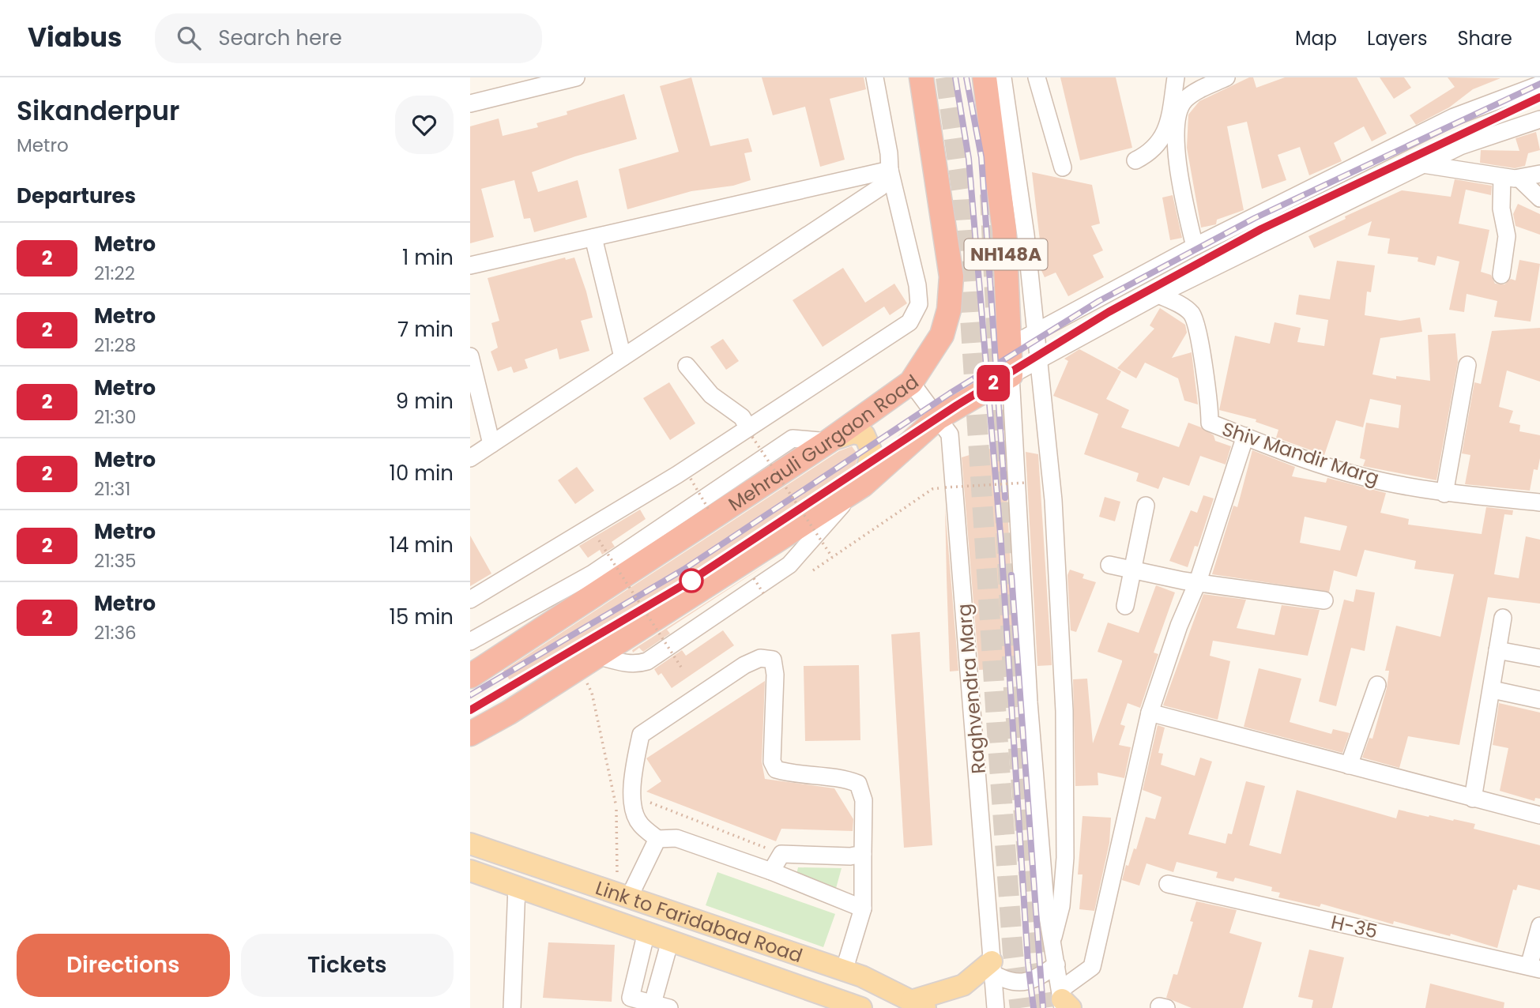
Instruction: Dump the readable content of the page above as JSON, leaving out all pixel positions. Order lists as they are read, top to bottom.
{
  "streets": {
    "highway": ["NH148A", "Mehrauli Gurgaon Road"],
    "main road": ["Link to Faridabad Road"],
    "street": ["Shiv Mandir Marg", "Raghvendra Marg", "H-35"]
  },
  "crossings": [
    ["Mehrauli Gurgaon Road", "Raghvendra Marg"]
  ],
  "lines": ["metro line 2"],
  "page": {
    "header": "Viabus",
    "search": "Search here",
    "nav": ["Map", "Layers", "Share"],
    "heading": [
      ["Sikanderpur", "Metro"],
      "Departures"
    ],
    "on_map": "2",
    "list": [
      {
        "mark": "2",
        "name": "Metro",
        "note": "21:22",
        "value": "1 min"
      },
      {
        "mark": "2",
        "name": "Metro",
        "note": "21:28",
        "value": "7 min"
      },
      {
        "mark": "2",
        "name": "Metro",
        "note": "21:30",
        "value": "9 min"
      },
      {
        "mark": "2",
        "name": "Metro",
        "note": "21:31",
        "value": "10 min"
      },
      {
        "mark": "2",
        "name": "Metro",
        "note": "21:35",
        "value": "14 min"
      },
      {
        "mark": "2",
        "name": "Metro",
        "note": "21:36",
        "value": "15 min"
      }
    ],
    "buttons": ["Directions", "Tickets"]
  }
}
